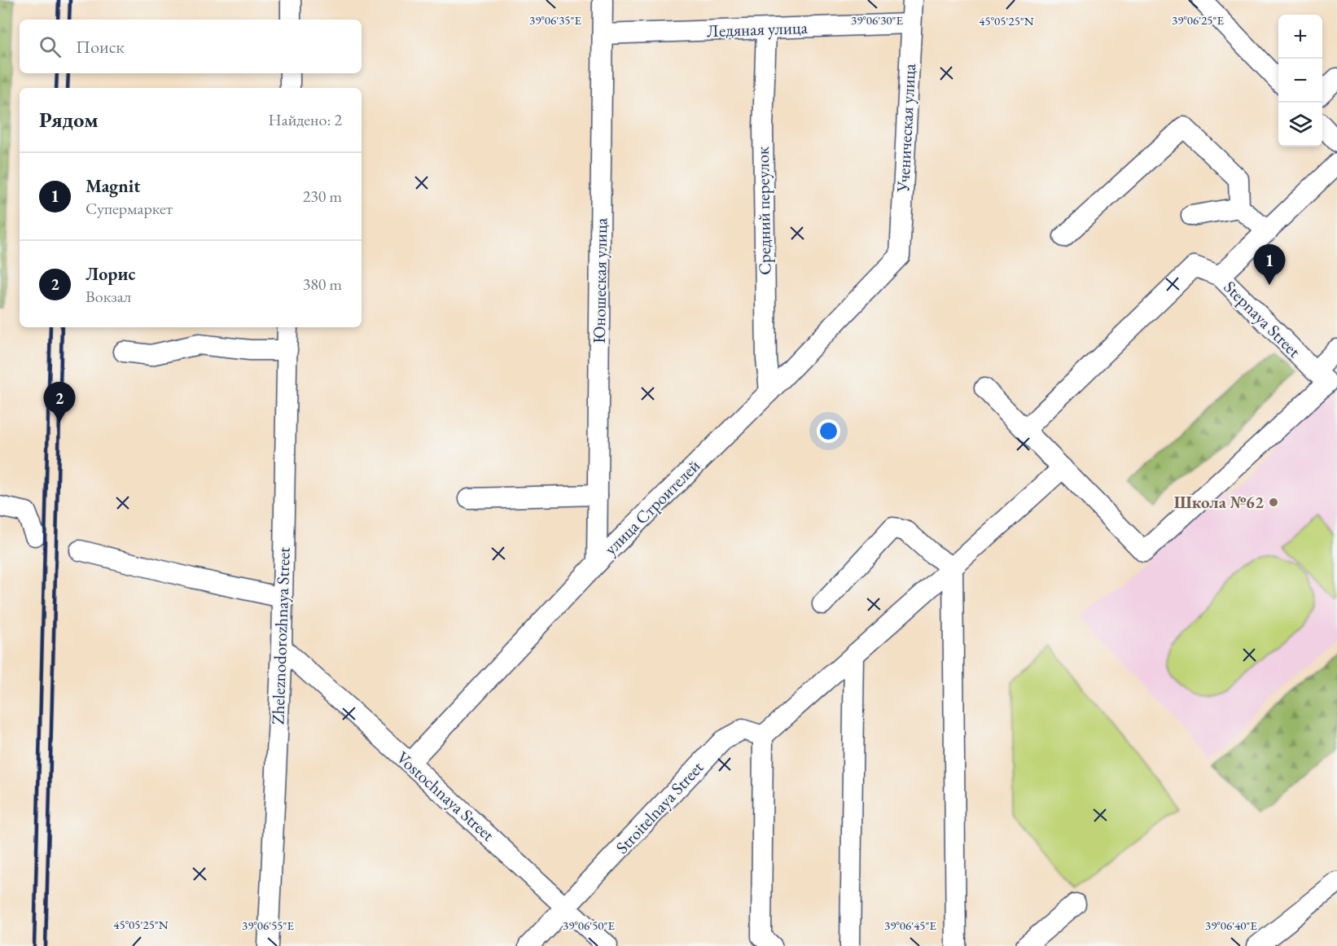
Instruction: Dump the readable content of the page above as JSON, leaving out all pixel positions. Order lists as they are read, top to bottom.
{
  "streets": {
    "street": [
      "Ледяная улица",
      "Ученическая улица",
      "Средний переулок",
      "Юношеская улица",
      "Stepnaya Street",
      "улица Строителей",
      "Zheleznodorozhnaya Street",
      "Vostochnaya Street",
      "Stroitelnaya Street"
    ]
  },
  "crossings": [
    ["Ледяная улица", "Ученическая улица"],
    ["Ледяная улица", "Средний переулок"],
    ["Ледяная улица", "Юношеская улица"],
    ["Ученическая улица", "улица Строителей"],
    ["Средний переулок", "улица Строителей"],
    ["Юношеская улица", "улица Строителей"],
    ["улица Строителей", "Vostochnaya Street"],
    ["Zheleznodorozhnaya Street", "Vostochnaya Street"],
    ["Vostochnaya Street", "Stroitelnaya Street"]
  ],
  "places": ["Школа №62"],
  "page": {
    "map_buttons": ["+", "−"],
    "search": "Поиск",
    "heading": ["Рядом", "Найдено: 2"],
    "list": [
      {
        "mark": "1",
        "name": "Magnit",
        "note": "Супермаркет",
        "value": "230 m"
      },
      {
        "mark": "2",
        "name": "Лорис",
        "note": "Вокзал",
        "value": "380 m"
      }
    ],
    "pins": ["1", "2"]
  },
  "coordinates": [
    "39°06'35\"E",
    "39°06'30\"E",
    "39°06'25\"E",
    "45°05'25\"N",
    "39°06'55\"E",
    "39°06'50\"E",
    "39°06'45\"E",
    "39°06'40\"E"
  ]
}
